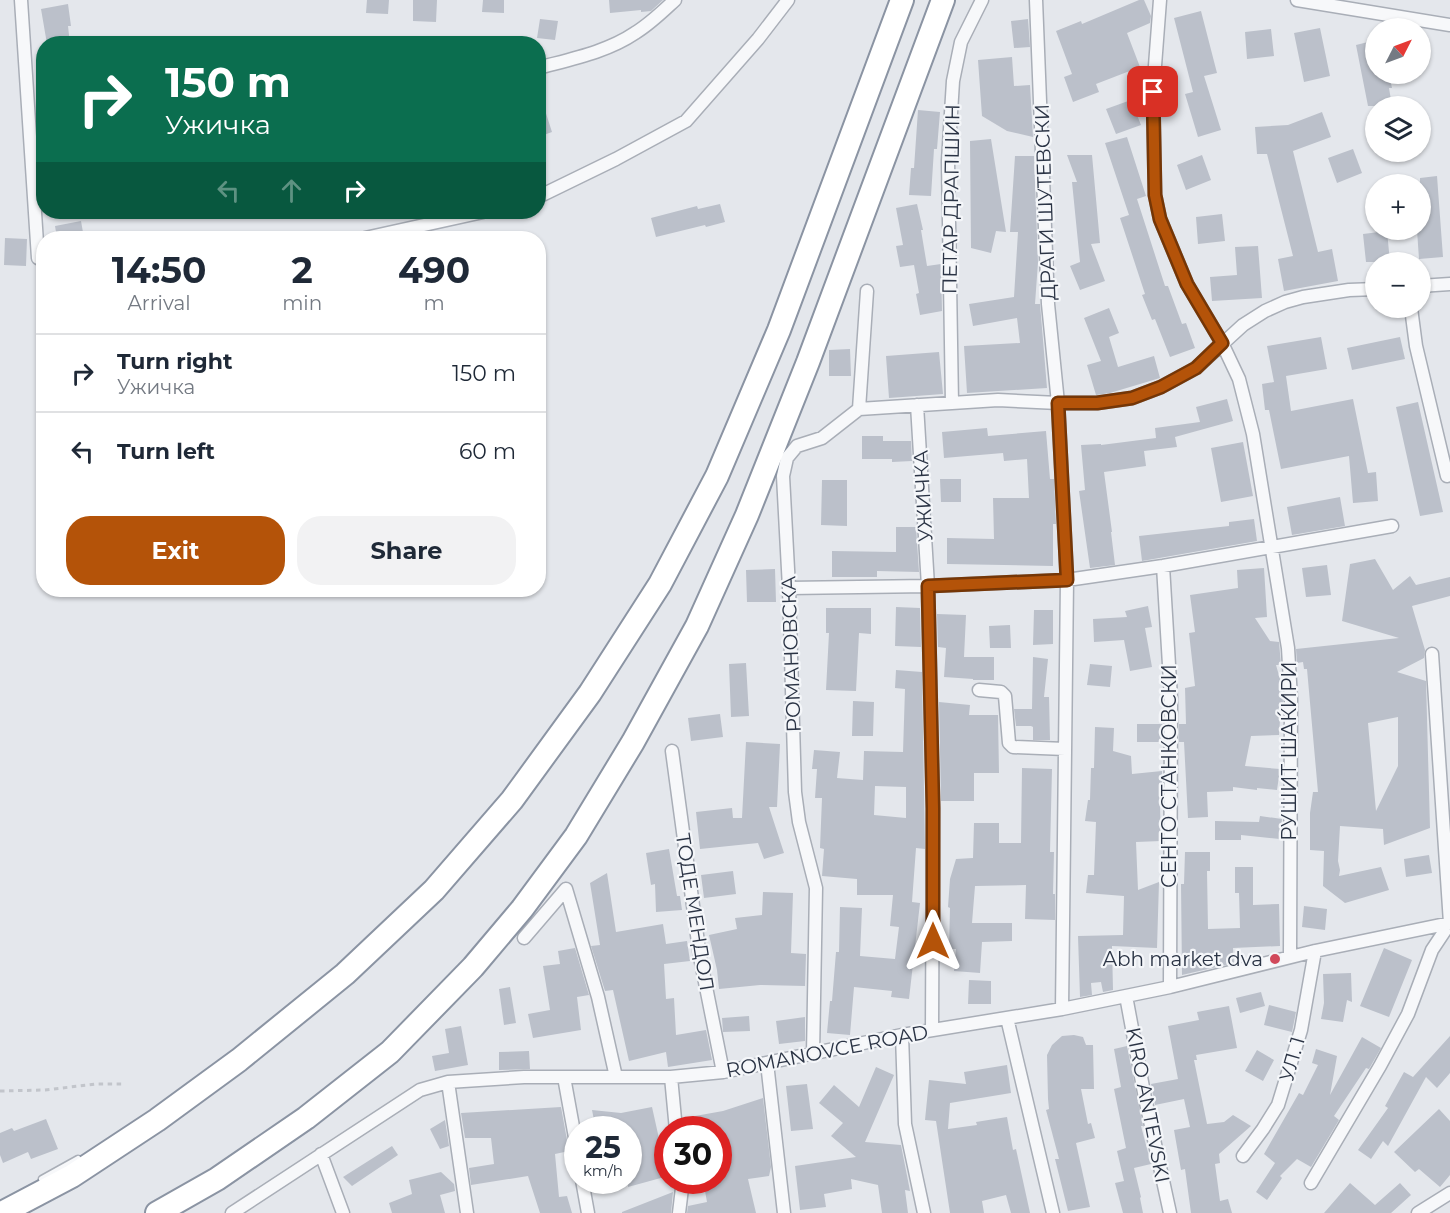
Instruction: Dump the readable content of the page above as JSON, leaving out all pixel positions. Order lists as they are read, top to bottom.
{
  "streets": {
    "street": [
      "ПЕТАР ДРАПШИН",
      "ДРАГИ ШУТЕВСКИ",
      "УЖИЧКА",
      "РОМАНОВСКА",
      "РУШИТ ШАЌИРИ",
      "СЕНТО СТАНКОВСКИ",
      "ТОДЕ МЕНДОЛ",
      "ROMANOVCE ROAD",
      "УЛ. 1",
      "KIRO ANTEVSKI"
    ]
  },
  "crossings": [
    ["ДРАГИ ШУТЕВСКИ", "ROMANOVCE ROAD"],
    ["УЖИЧКА", "ROMANOVCE ROAD"],
    ["РОМАНОВСКА", "ROMANOVCE ROAD"],
    ["РУШИТ ШАЌИРИ", "ROMANOVCE ROAD"],
    ["СЕНТО СТАНКОВСКИ", "ROMANOVCE ROAD"],
    ["ТОДЕ МЕНДОЛ", "ROMANOVCE ROAD"],
    ["ROMANOVCE ROAD", "УЛ. 1"],
    ["ROMANOVCE ROAD", "KIRO ANTEVSKI"]
  ],
  "places": ["Abh market dva"],
  "north": "top right",
  "page": {
    "map_buttons": ["+", "−"],
    "turn": ["150 m", "Ужичка"],
    "eta": [
      "14:50",
      "Arrival",
      "2",
      "min",
      "490",
      "m"
    ],
    "list": [
      {
        "name": "Turn right",
        "note": "Ужичка",
        "value": "150 m"
      },
      {
        "name": "Turn left",
        "value": "60 m"
      }
    ],
    "buttons": ["Exit", "Share"],
    "speed": "25 km/h",
    "limit": "30"
  }
}
